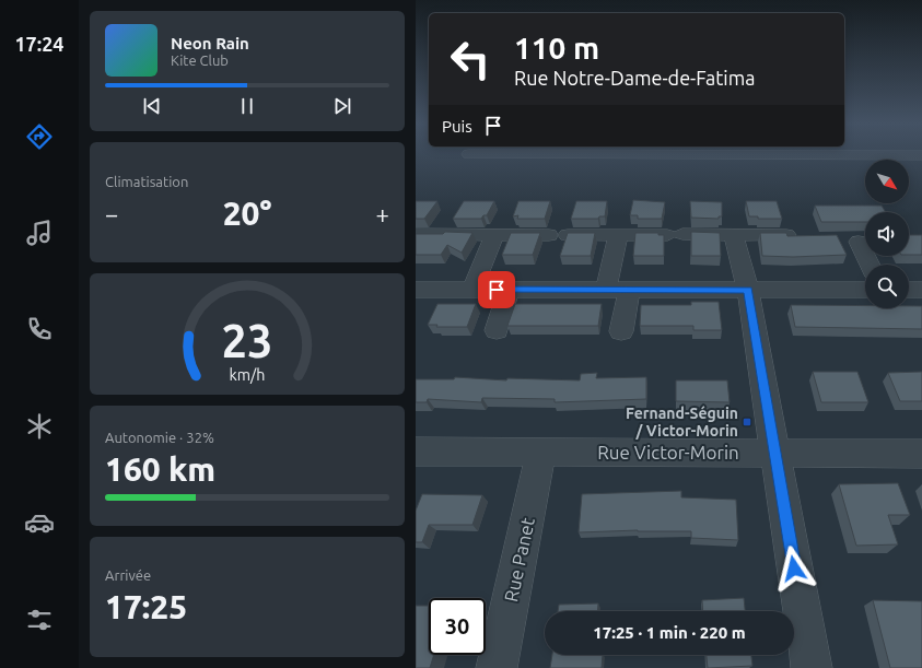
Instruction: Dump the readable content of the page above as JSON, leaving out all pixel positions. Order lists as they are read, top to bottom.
{
  "streets": {
    "street": ["Rue Victor-Morin", "Rue Panet"]
  },
  "crossings": [
    ["Rue Victor-Morin", "Rue Panet"]
  ],
  "places": {
    "transit": ["Fernand-Séguin / Victor-Morin"]
  },
  "north": "bottom right",
  "page": {
    "tabs": "17:24",
    "turn": ["110 m", "Rue Notre-Dame-de-Fatima"],
    "song": ["Neon Rain", "Kite Club"],
    "then": "Puis",
    "tile": [
      "Climatisation",
      ["Autonomie · 32%", "160 km"],
      ["Arrivée", "17:25"]
    ],
    "heat": ["−", "20°", "+"],
    "limit": "30",
    "trip": "17:25 · 1 min · 220 m",
    "gauge": ["23", "km/h"]
  }
}
